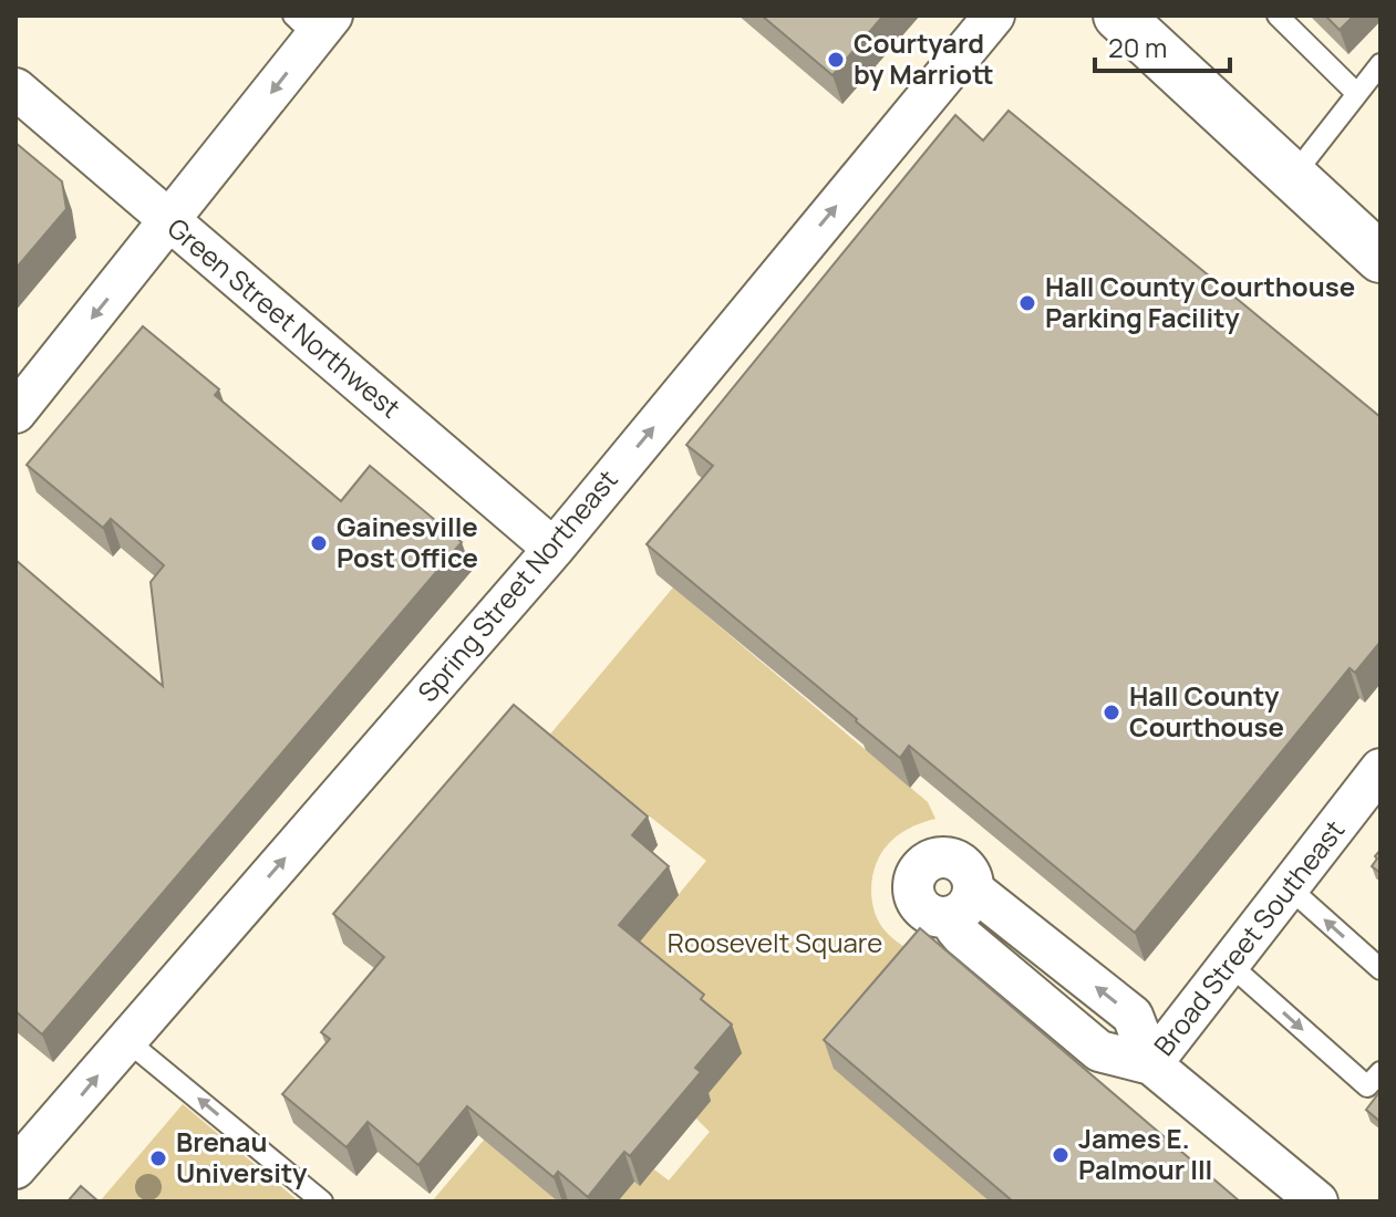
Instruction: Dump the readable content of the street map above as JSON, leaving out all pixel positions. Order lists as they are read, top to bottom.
{
  "streets": {
    "street": ["Green Street Northwest", "Spring Street Northeast", "Broad Street Southeast"]
  },
  "crossings": [
    ["Green Street Northwest", "Spring Street Northeast"]
  ],
  "one_way": ["Spring Street Northeast"],
  "parks": ["Roosevelt Square"],
  "places": [
    "Courtyard by Marriott",
    "Hall County Courthouse Parking Facility",
    "Gainesville Post Office",
    "Hall County Courthouse",
    "James E. Palmour III",
    "Brenau University"
  ],
  "scale_bar": "20 m"
}
